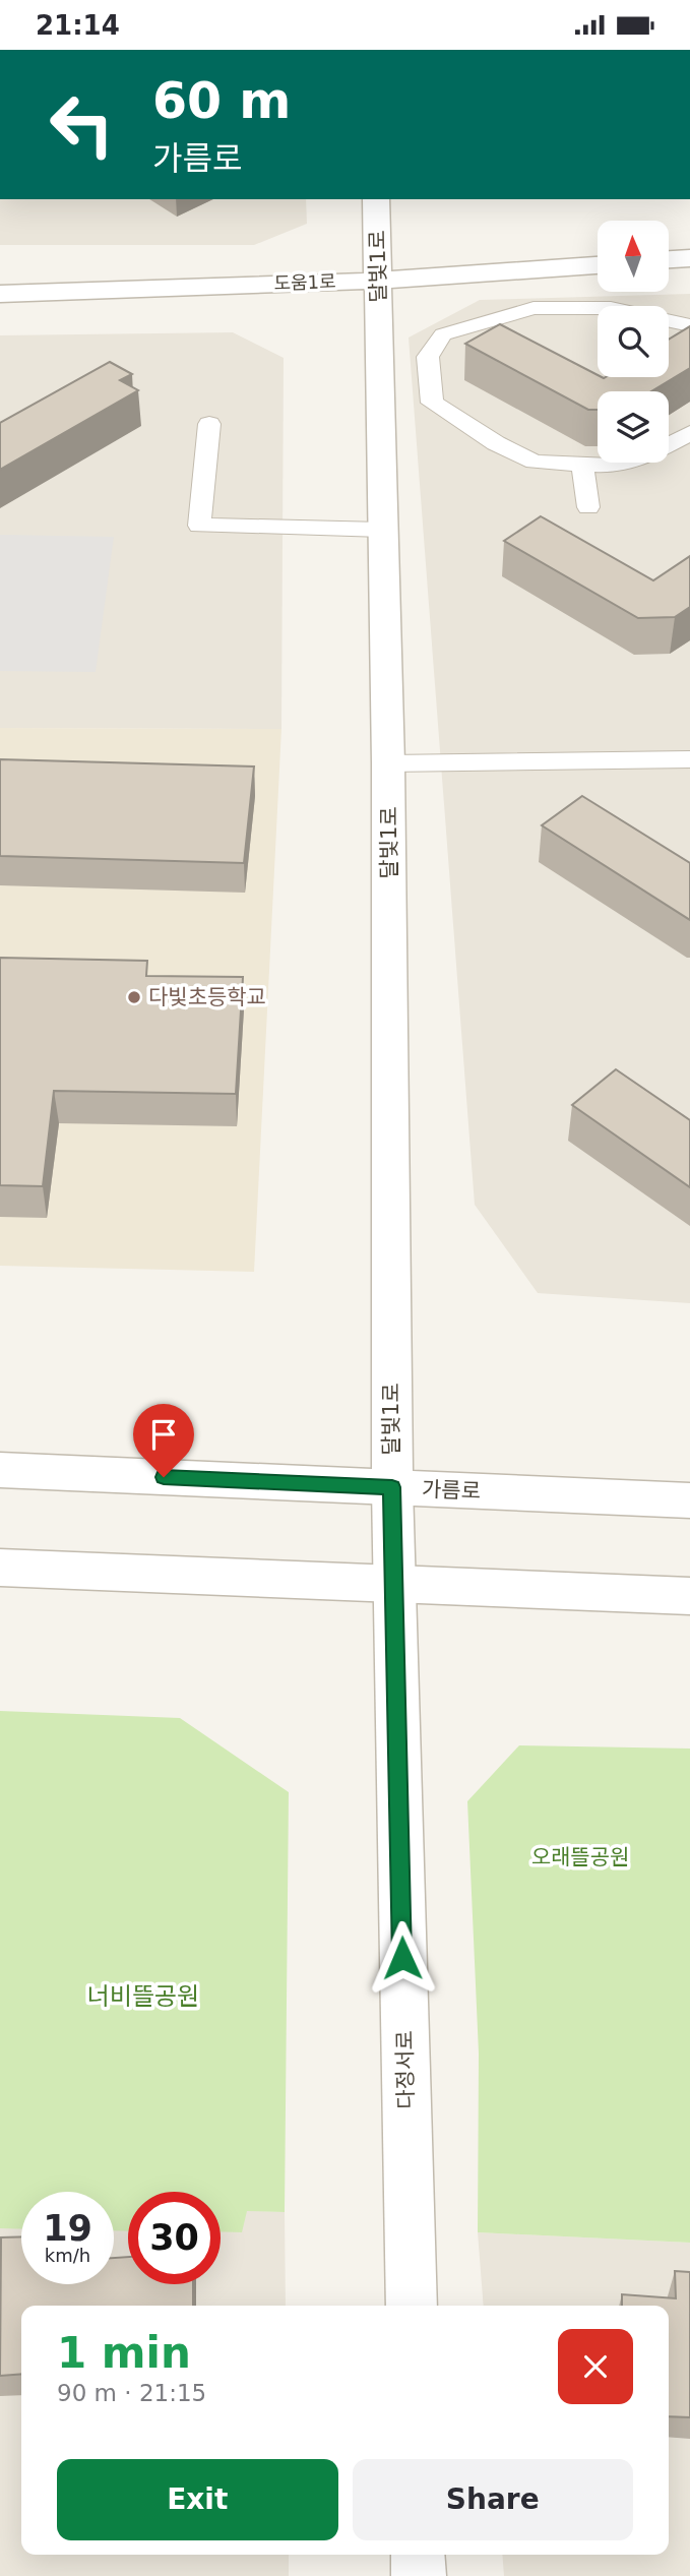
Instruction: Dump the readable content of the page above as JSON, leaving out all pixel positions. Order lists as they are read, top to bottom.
{
  "streets": {
    "street": [
      "달빛1로",
      "도움1로",
      "가름로",
      "다정서로"
    ]
  },
  "crossings": [
    ["달빛1로", "도움1로"],
    ["달빛1로", "가름로"],
    ["달빛1로", "다정서로"],
    ["가름로", "다정서로"]
  ],
  "parks": ["오래뜰공원", "너비뜰공원"],
  "places": ["다빛초등학교"],
  "north": "top",
  "page": {
    "status": "21:14",
    "turn": ["60 m", "가름로"],
    "speed": "19 km/h",
    "limit": "30",
    "heading": ["1 min", "90 m · 21:15"],
    "buttons": ["Exit", "Share"]
  }
}
